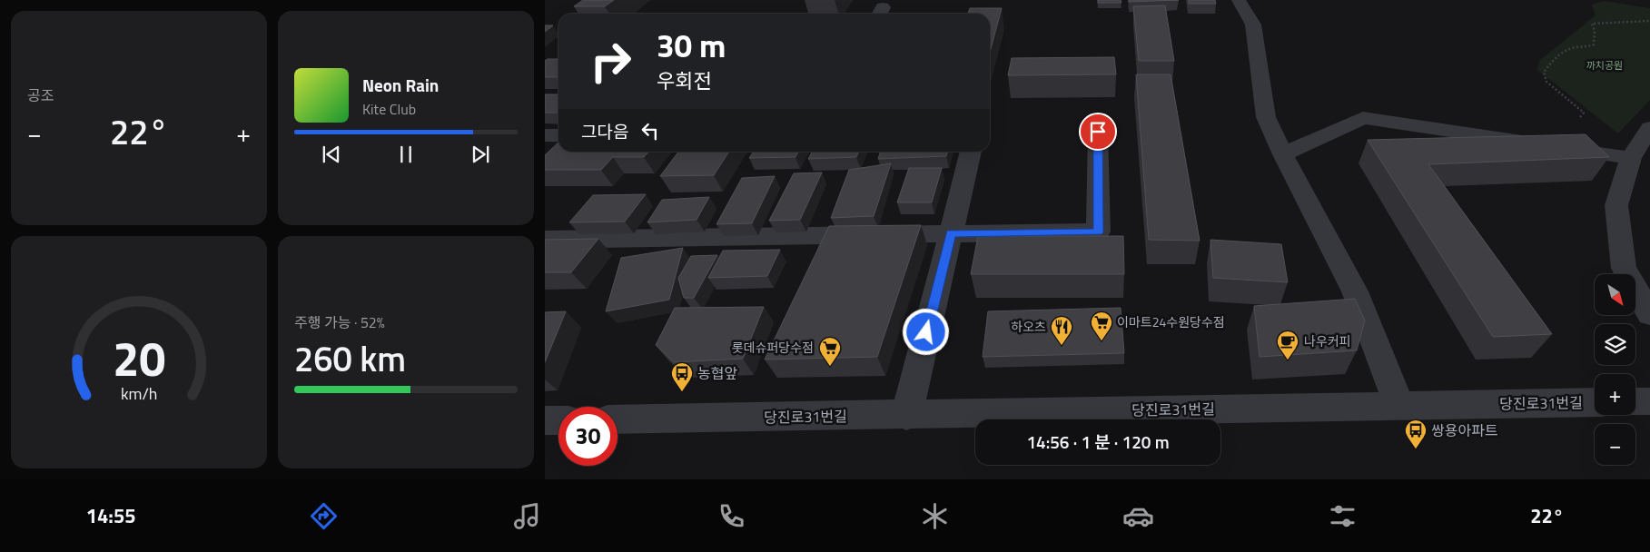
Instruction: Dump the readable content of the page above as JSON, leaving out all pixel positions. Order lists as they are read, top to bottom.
{
  "streets": {
    "street": ["당진로31번길"]
  },
  "parks": ["까치공원"],
  "places": {
    "supermarket": ["이마트24수원당수점", "롯데슈퍼당수점"],
    "restaurant": ["하오츠"],
    "cafe": ["나우커피"],
    "bus stop": ["농협앞", "쌍용아파트"]
  },
  "north": "bottom right",
  "page": {
    "tile": [
      "공조",
      ["주행 가능 · 52%", "260 km"]
    ],
    "turn": ["30 m", "우회전"],
    "song": ["Neon Rain", "Kite Club"],
    "then": "그다음",
    "heat": ["−", "22°", "+"],
    "map_buttons": ["+", "−"],
    "limit": "30",
    "trip": "14:56 · 1 분 · 120 m",
    "tabs": ["14:55", "22°"],
    "gauge": ["20", "km/h"]
  }
}
